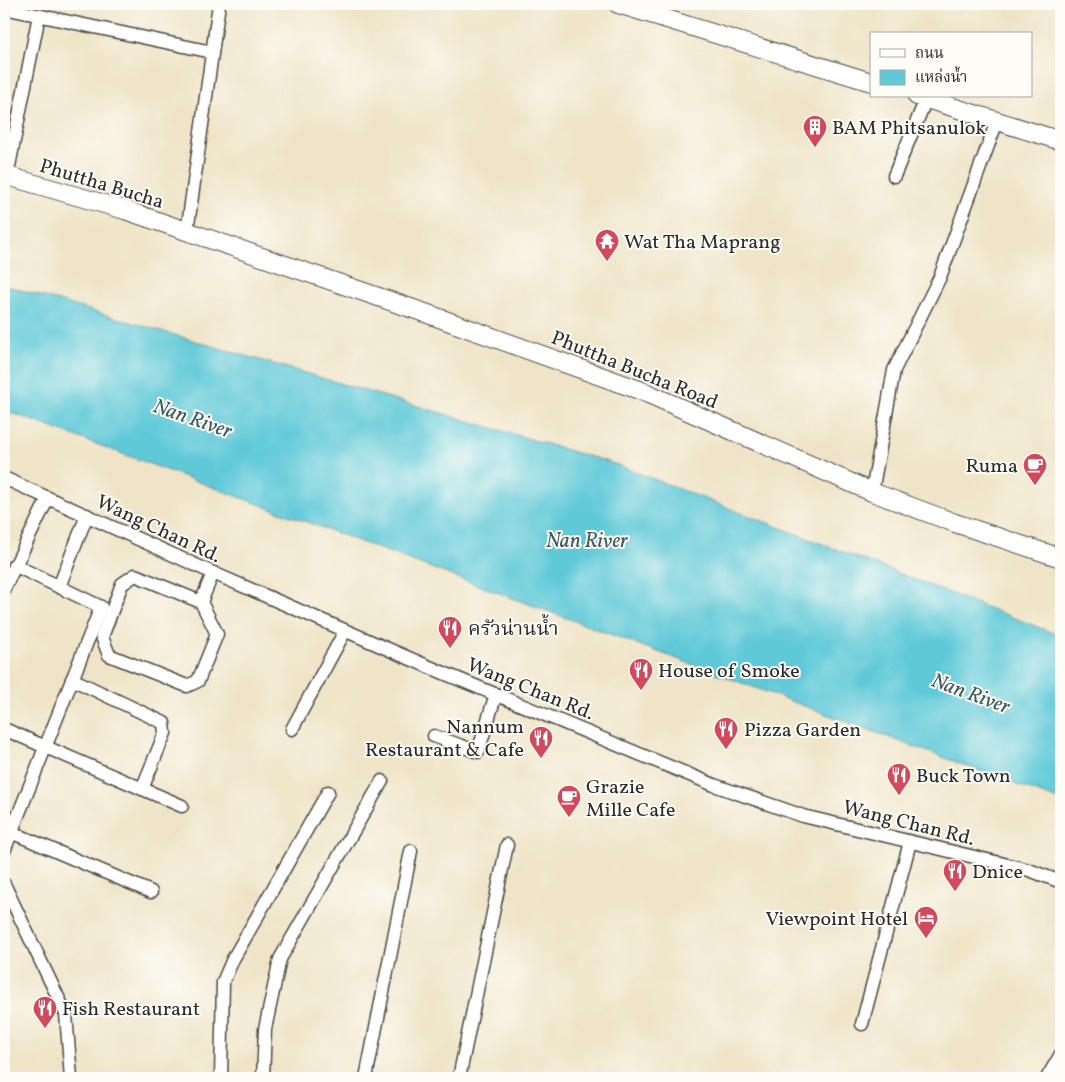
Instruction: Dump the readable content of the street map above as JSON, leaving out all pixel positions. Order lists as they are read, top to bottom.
{
  "streets": {
    "street": ["Phuttha Bucha", "Phuttha Bucha Road", "Wang Chan Rd."]
  },
  "crossings": [
    ["Phuttha Bucha", "Phuttha Bucha Road"]
  ],
  "water": ["Nan River"],
  "places": {
    "building": ["BAM Phitsanulok"],
    "temple": ["Wat Tha Maprang"],
    "cafe": ["Ruma", "Grazie Mille Cafe"],
    "restaurant": [
      "ครัวน่านน้ำ",
      "House of Smoke",
      "Pizza Garden",
      "Nannum Restaurant & Cafe",
      "Buck Town",
      "Dnice",
      "Fish Restaurant"
    ],
    "hotel": ["Viewpoint Hotel"]
  },
  "legend": ["ถนน", "แหล่งน้ำ"]
}
